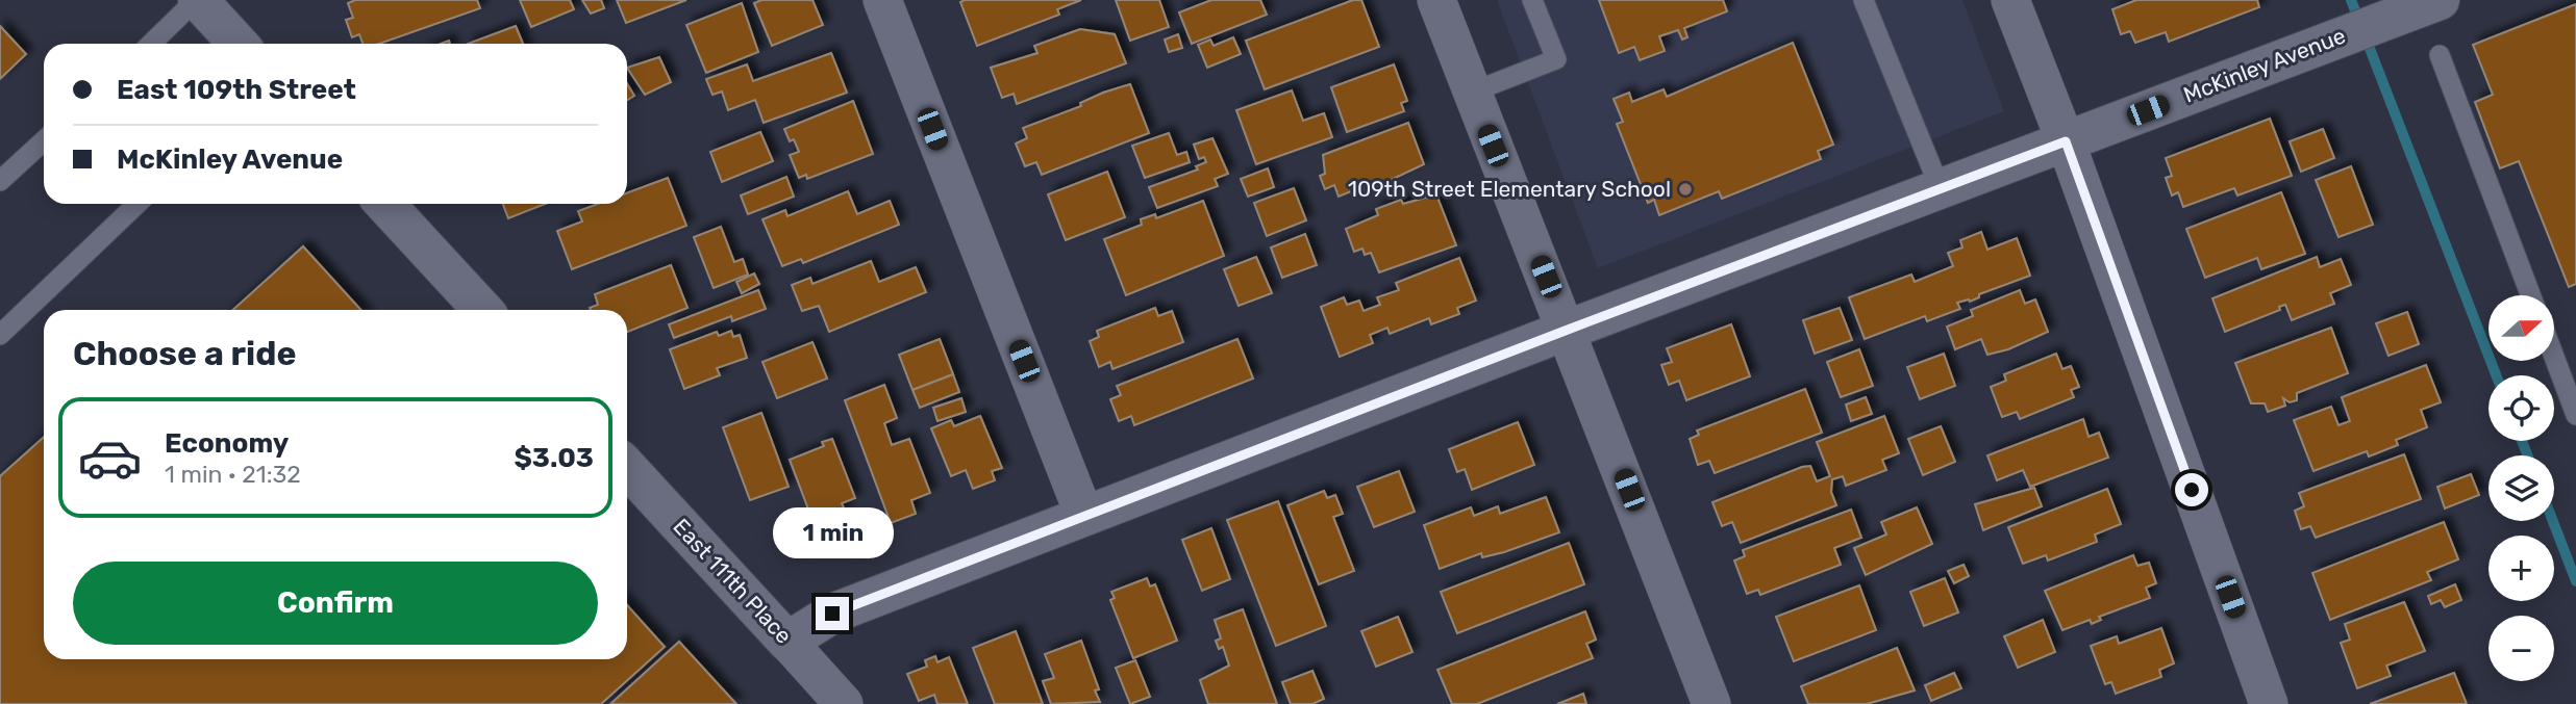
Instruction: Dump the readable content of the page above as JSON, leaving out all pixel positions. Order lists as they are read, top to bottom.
{
  "streets": {
    "street": ["McKinley Avenue", "East 111th Place"]
  },
  "crossings": [
    ["McKinley Avenue", "East 111th Place"]
  ],
  "places": ["109th Street Elementary School"],
  "north": "right",
  "page": {
    "banner": ["East 109th Street", "McKinley Avenue"],
    "map_buttons": ["+", "−"],
    "heading": "Choose a ride",
    "list": [
      {
        "name": "Economy",
        "note": "1 min · 21:32",
        "value": "$3.03"
      }
    ],
    "bubble": "1 min",
    "buttons": "Confirm"
  }
}
